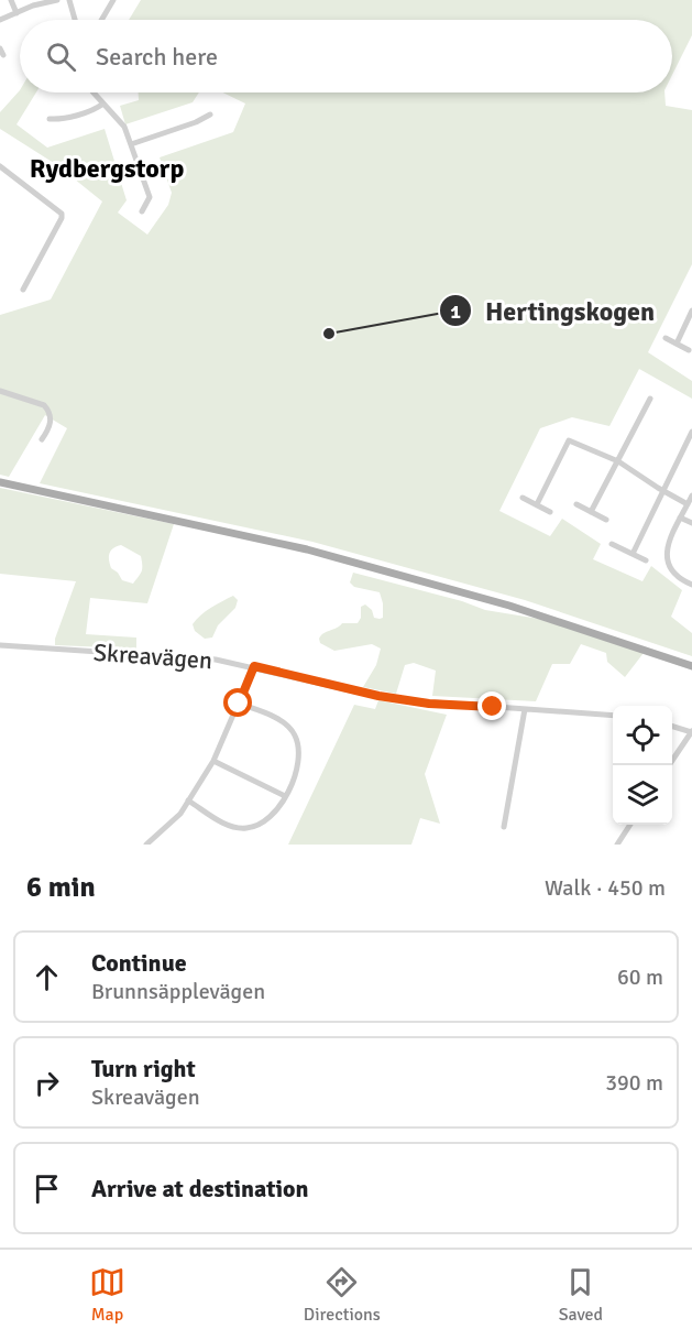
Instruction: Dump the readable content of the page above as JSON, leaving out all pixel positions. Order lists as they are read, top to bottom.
{
  "streets": {
    "street": ["Skreavägen"]
  },
  "districts": ["Rydbergstorp"],
  "places": ["Hertingskogen"],
  "page": {
    "search": "Search here",
    "heading": ["6 min", "Walk · 450 m"],
    "list": [
      ["Continue", "Brunnsäpplevägen", "60 m"],
      ["Turn right", "Skreavägen", "390 m"],
      "Arrive at destination"
    ],
    "nav": ["Map", "Directions", "Saved"]
  }
}
